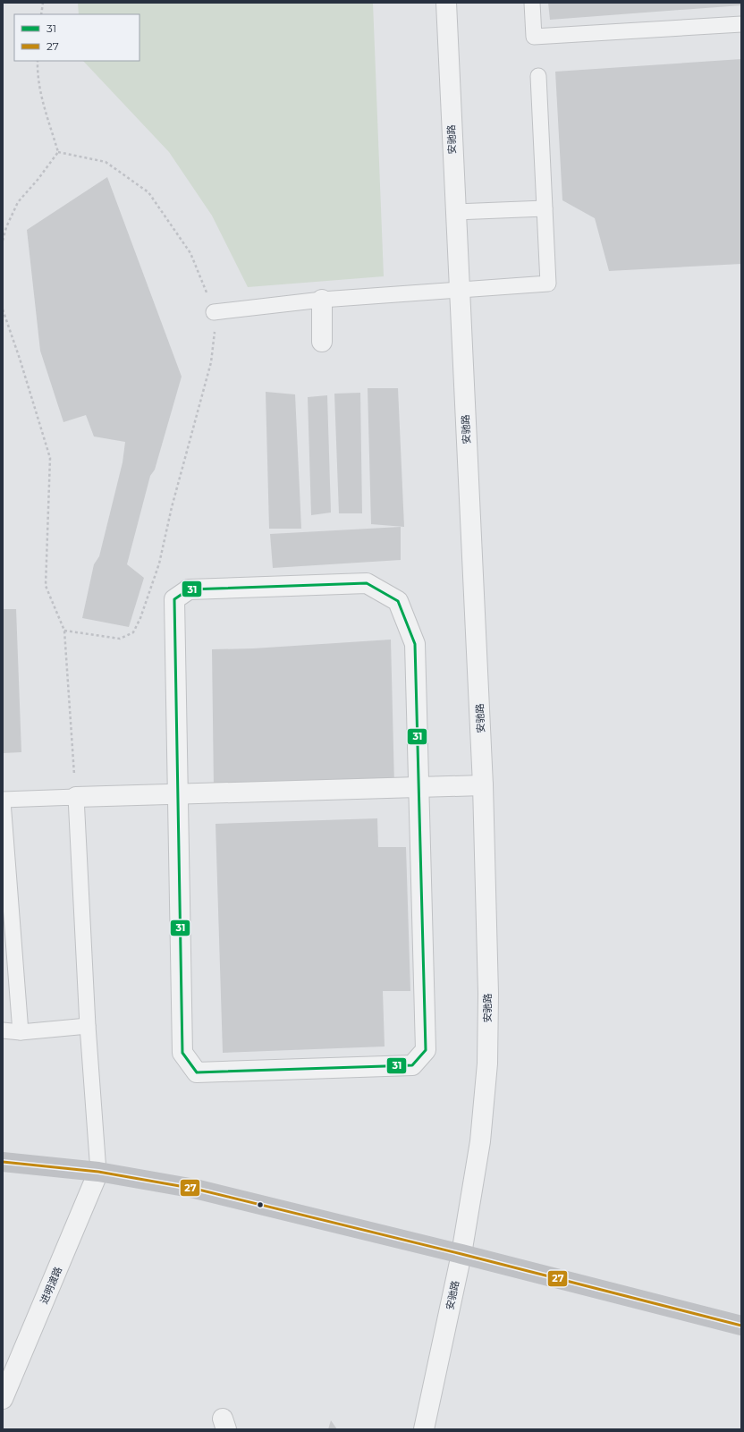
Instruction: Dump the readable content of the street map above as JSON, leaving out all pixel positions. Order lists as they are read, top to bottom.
{
  "streets": {
    "street": ["安驰路", "进明渡路"]
  },
  "lines": ["transit line 31", "transit line 27"],
  "legend": ["31", "27"]
}
